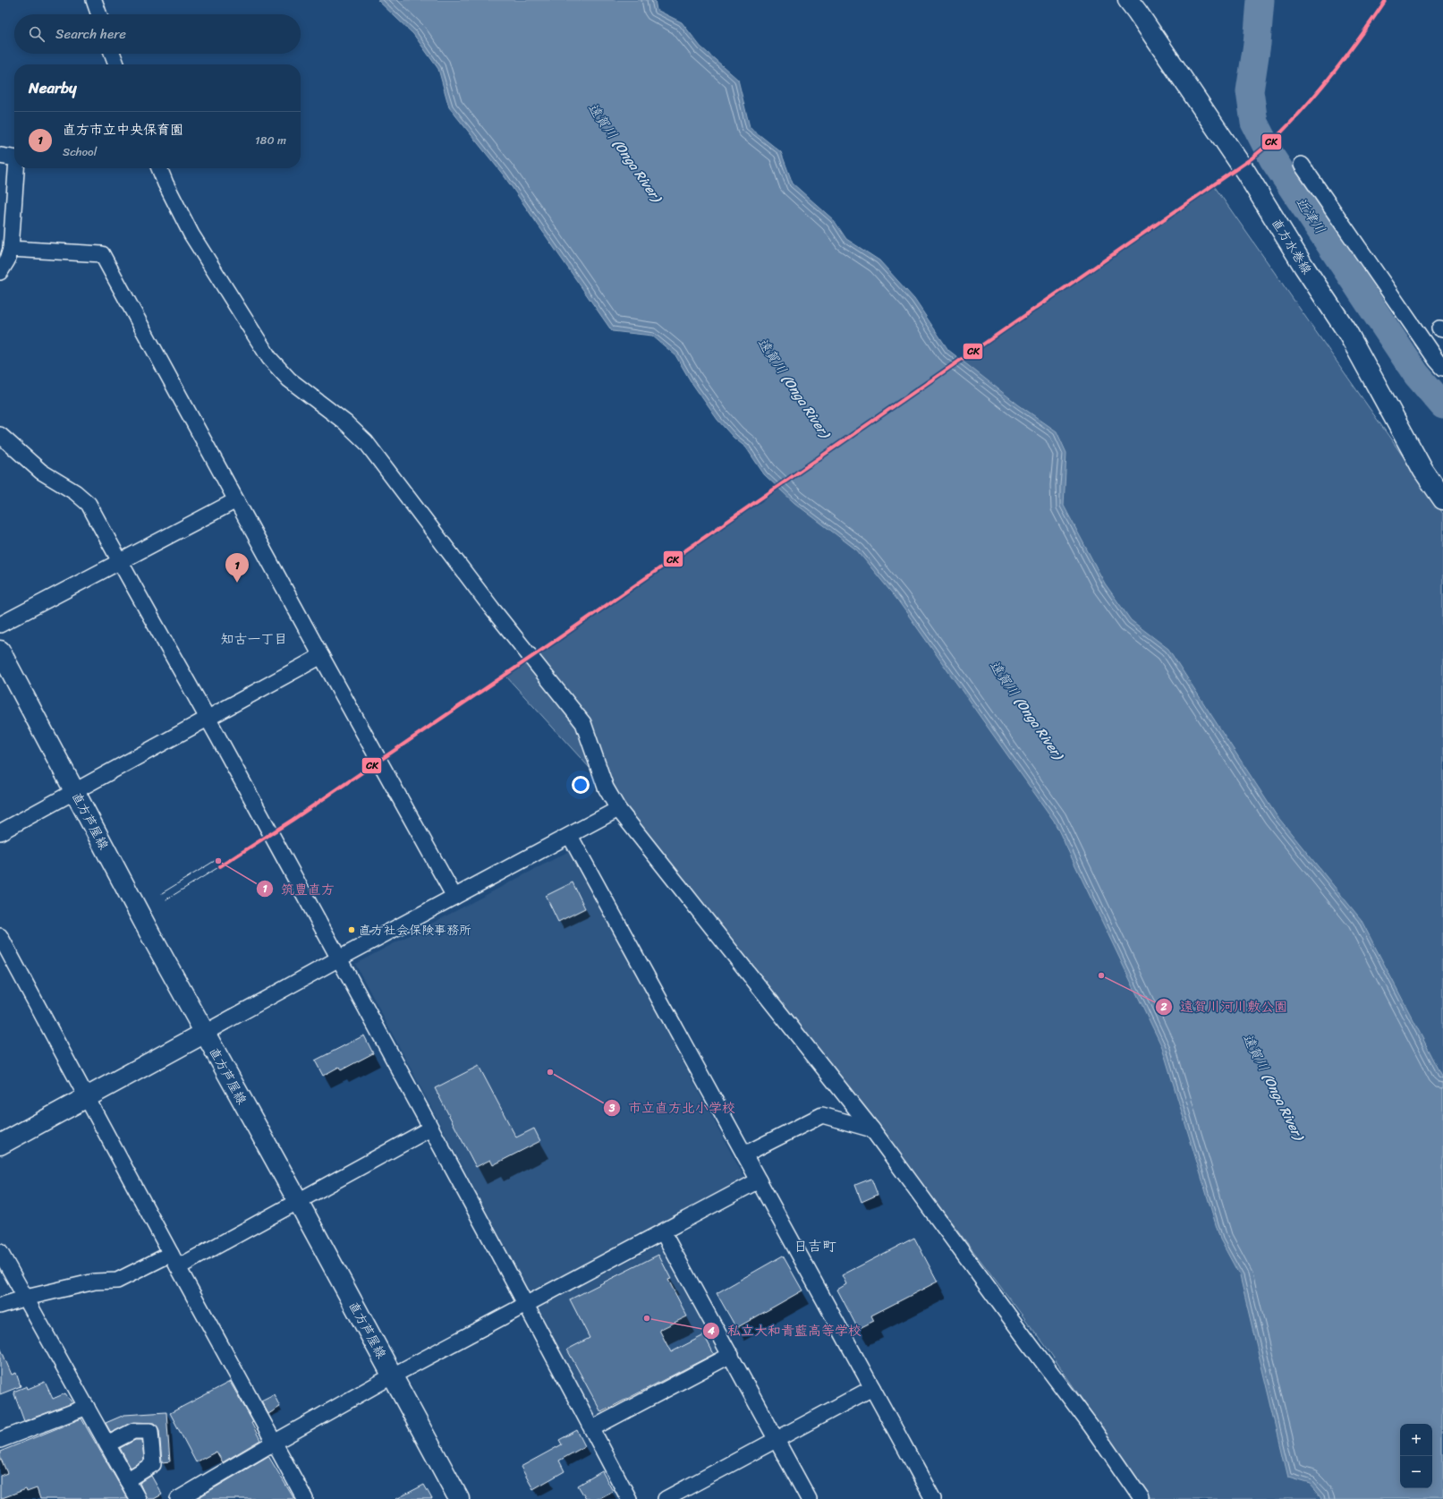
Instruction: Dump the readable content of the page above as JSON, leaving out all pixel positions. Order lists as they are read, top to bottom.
{
  "streets": {
    "main road": ["直方水巻線", "直方芦屋線"]
  },
  "districts": ["知古一丁目", "日吉町"],
  "water": ["遠賀川 (Onga River)", "近津川"],
  "places": [
    "筑豊直方",
    "直方社会保険事務所",
    "遠賀川河川敷公園",
    "市立直方北小学校",
    "私立大和青藍高等学校"
  ],
  "lines": ["transit line CK"],
  "page": {
    "search": "Search here",
    "heading": "Nearby",
    "list": [
      {
        "mark": "1",
        "name": "直方市立中央保育園",
        "note": "School",
        "value": "180 m"
      }
    ],
    "pins": "1",
    "map_buttons": ["+", "−"]
  }
}
